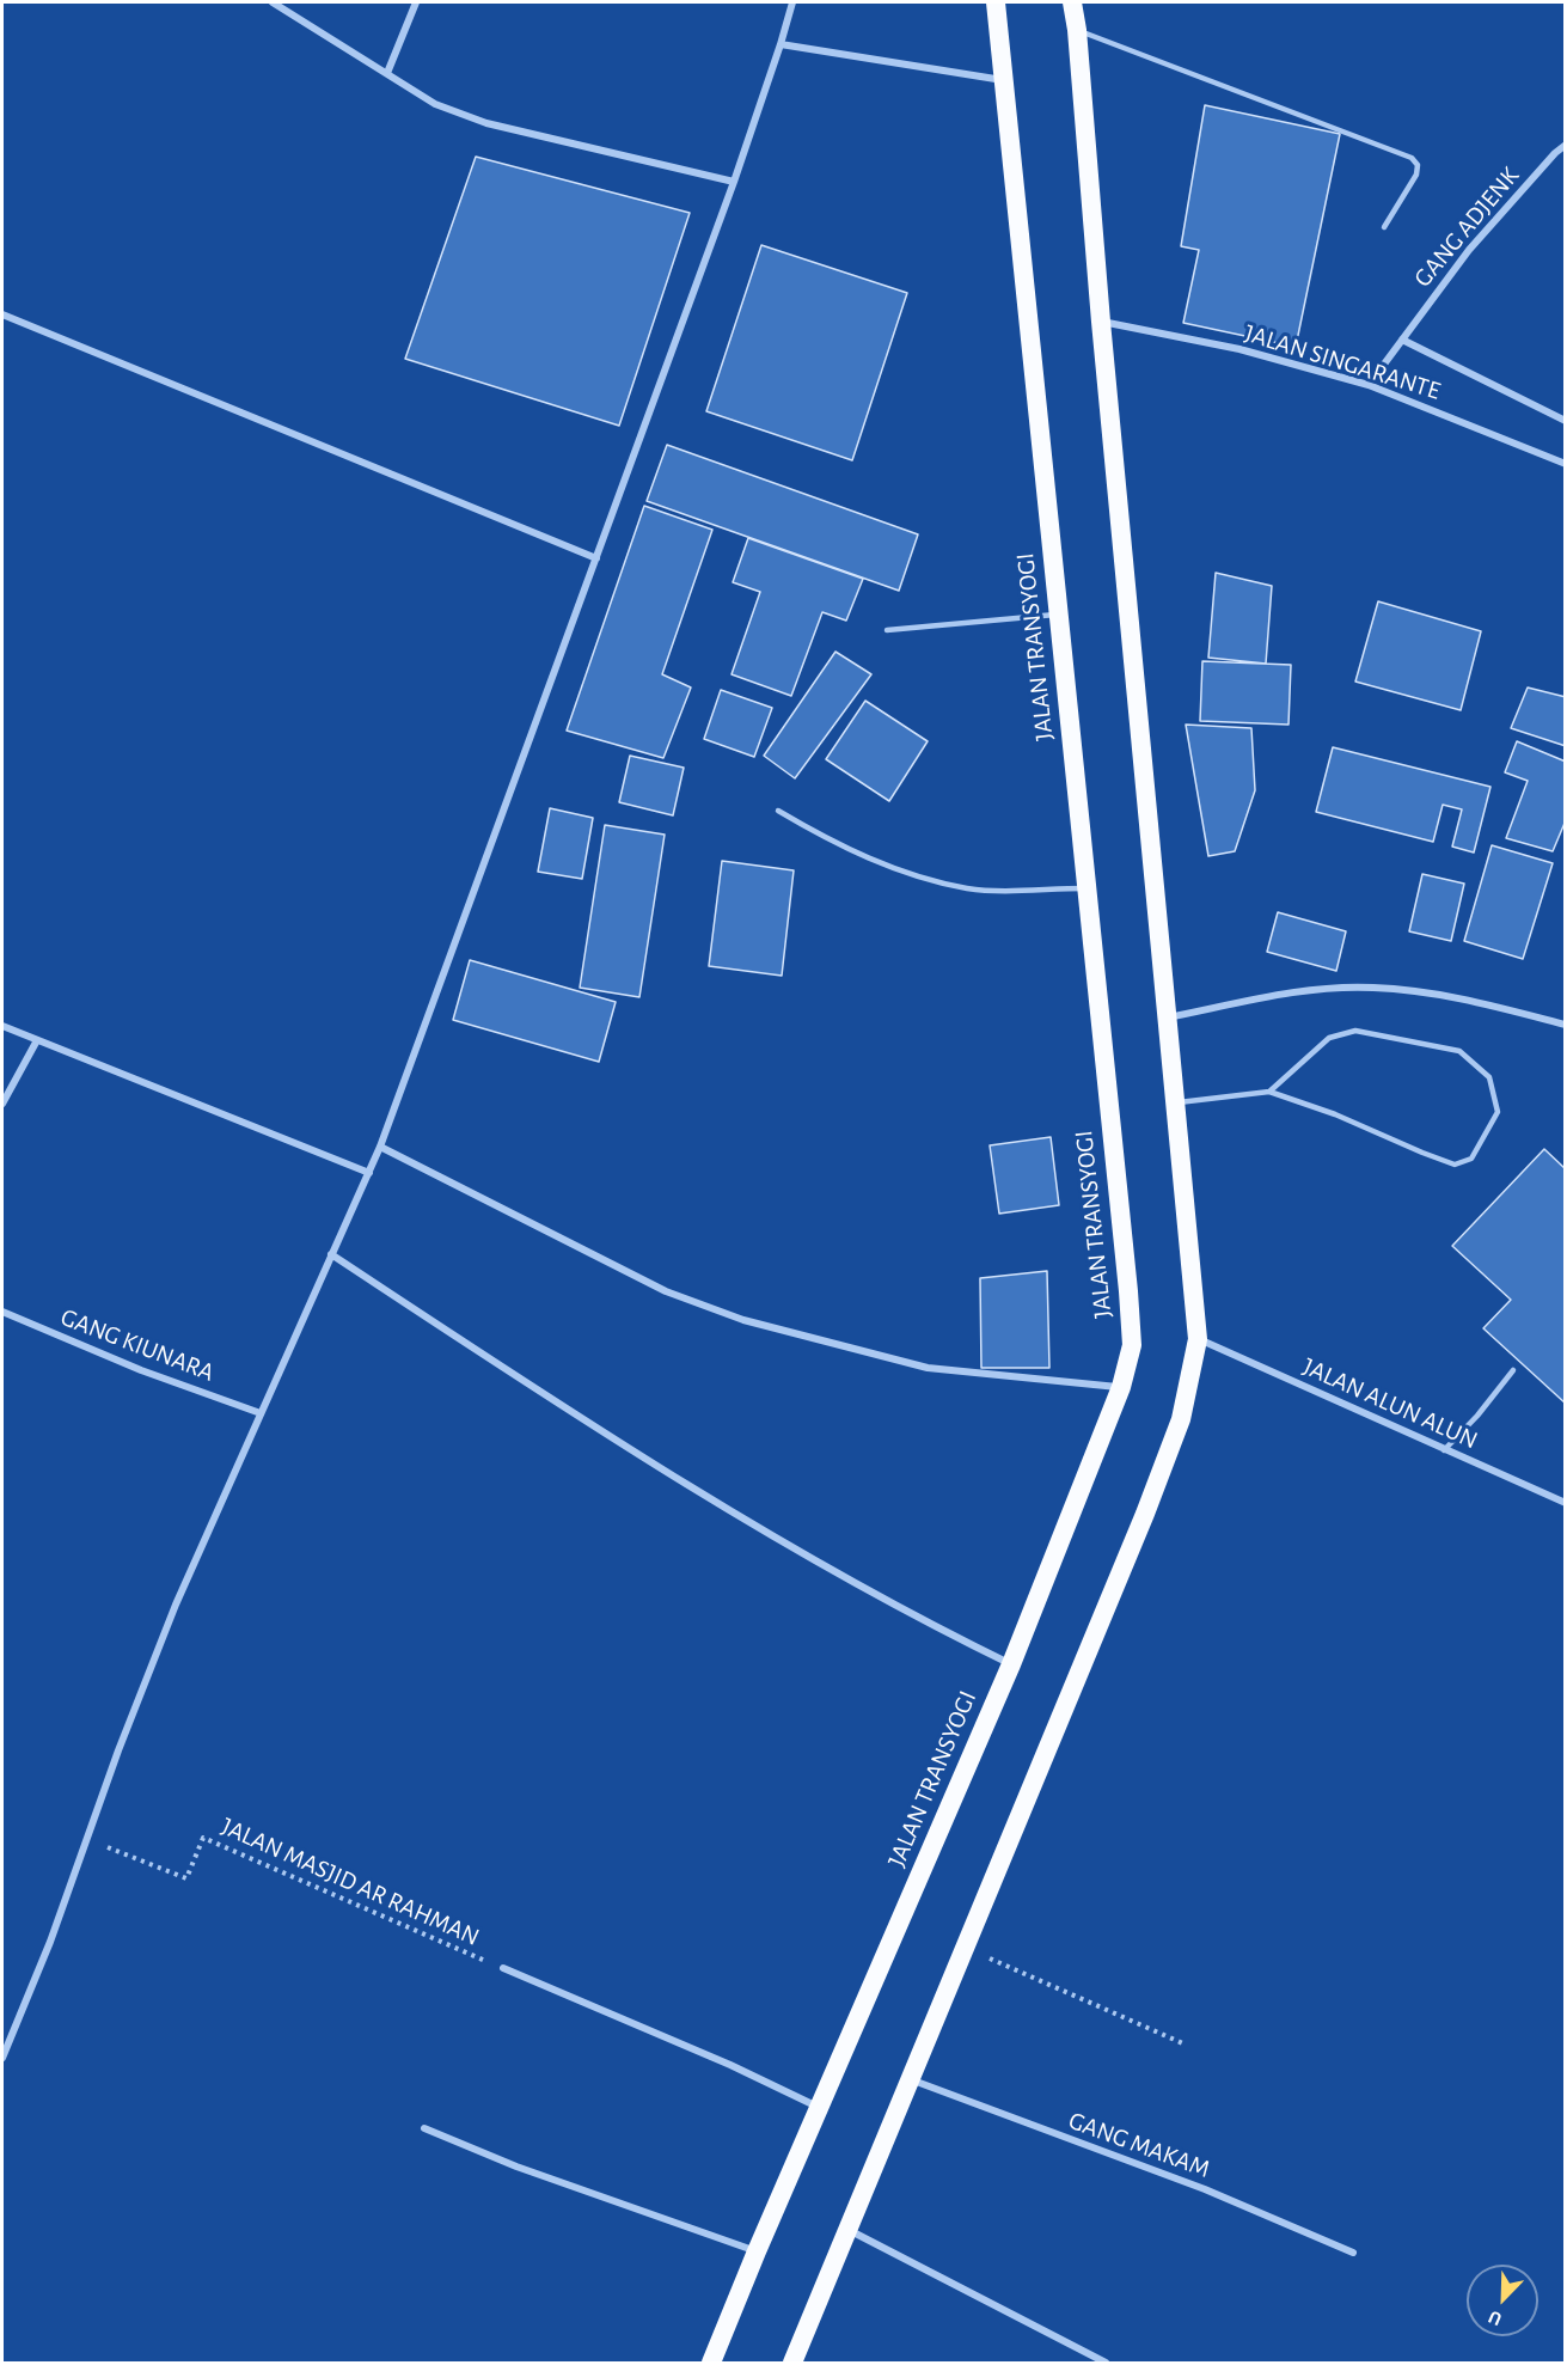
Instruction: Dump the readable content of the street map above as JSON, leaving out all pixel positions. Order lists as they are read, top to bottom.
{
  "streets": {
    "highway": ["JALAN TRANSYOGI"],
    "street": [
      "GANG ADJENK",
      "JALAN SINGARANTE",
      "GANG KIUNARA",
      "JALAN ALUN ALUN",
      "GANG MAKAM"
    ],
    "path": ["JALAN MASJID AR RAHMAN"]
  },
  "crossings": [
    ["GANG ADJENK", "JALAN SINGARANTE"]
  ],
  "north": "bottom left"
}
